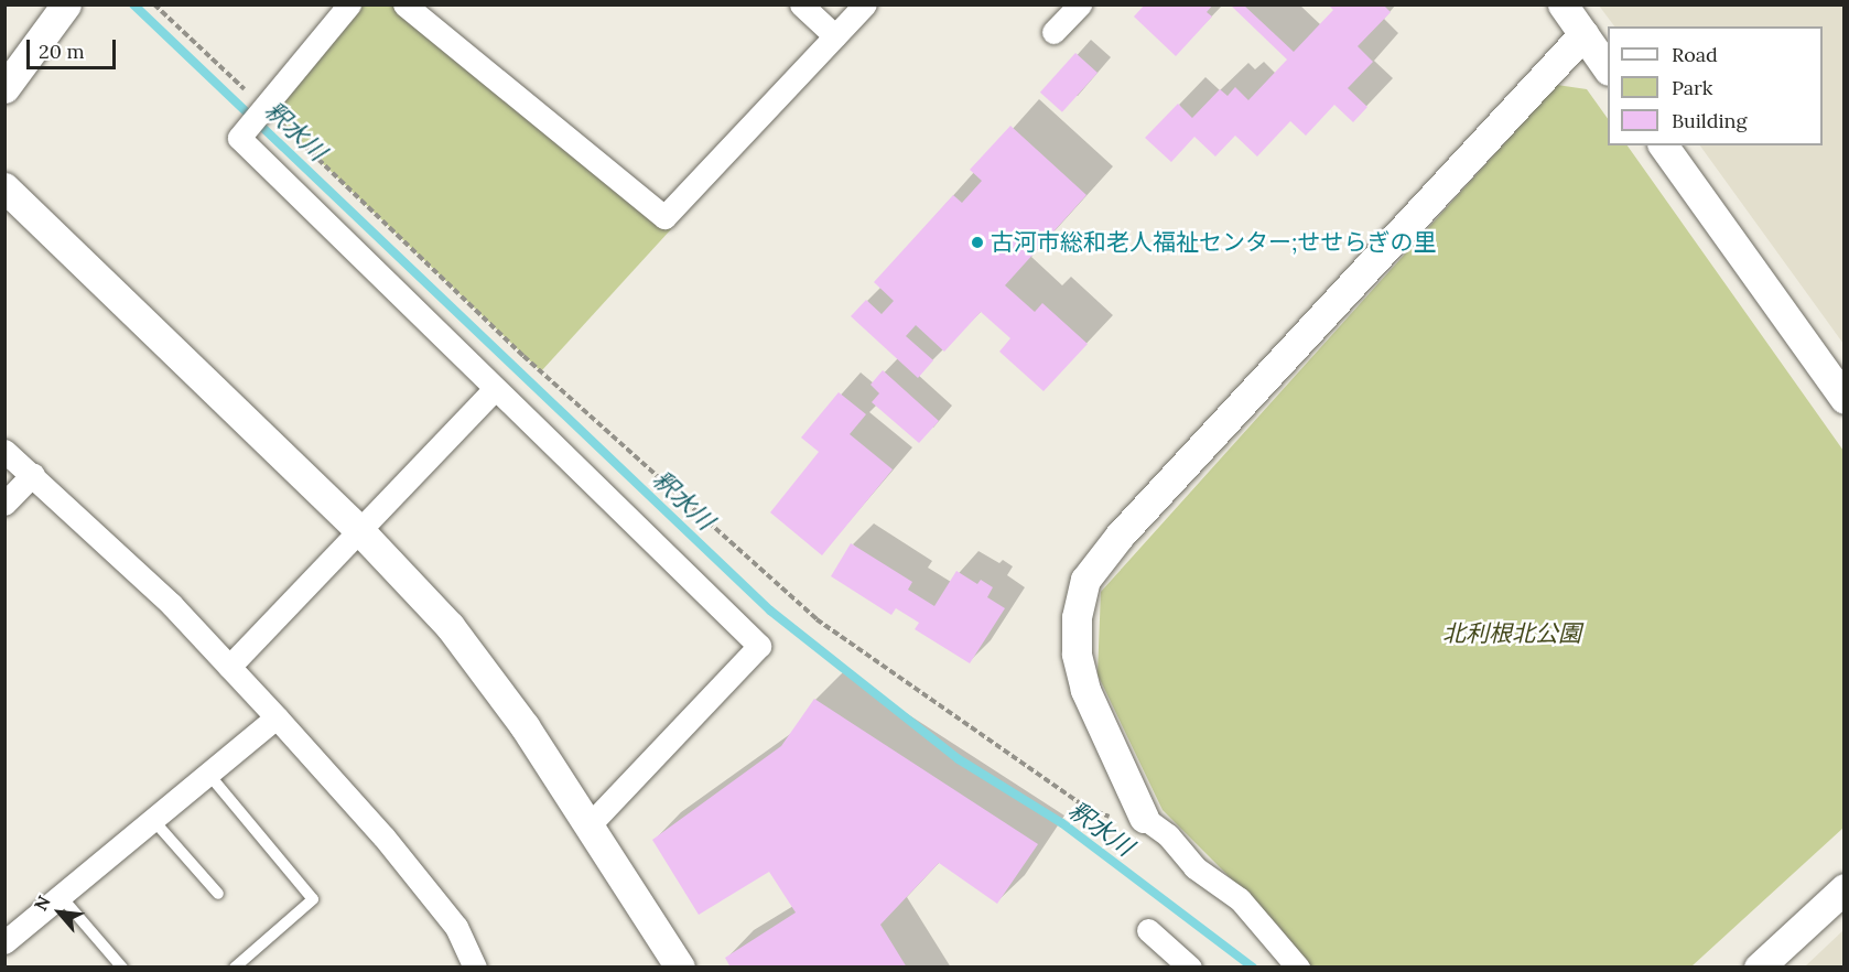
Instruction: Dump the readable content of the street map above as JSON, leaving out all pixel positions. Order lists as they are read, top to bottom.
{
  "water": ["釈水川"],
  "parks": ["北利根北公園"],
  "places": ["古河市総和老人福祉センター;せせらぎの里"],
  "legend": ["Road", "Park", "Building"],
  "scale_bar": "20 m",
  "north": "top left"
}
